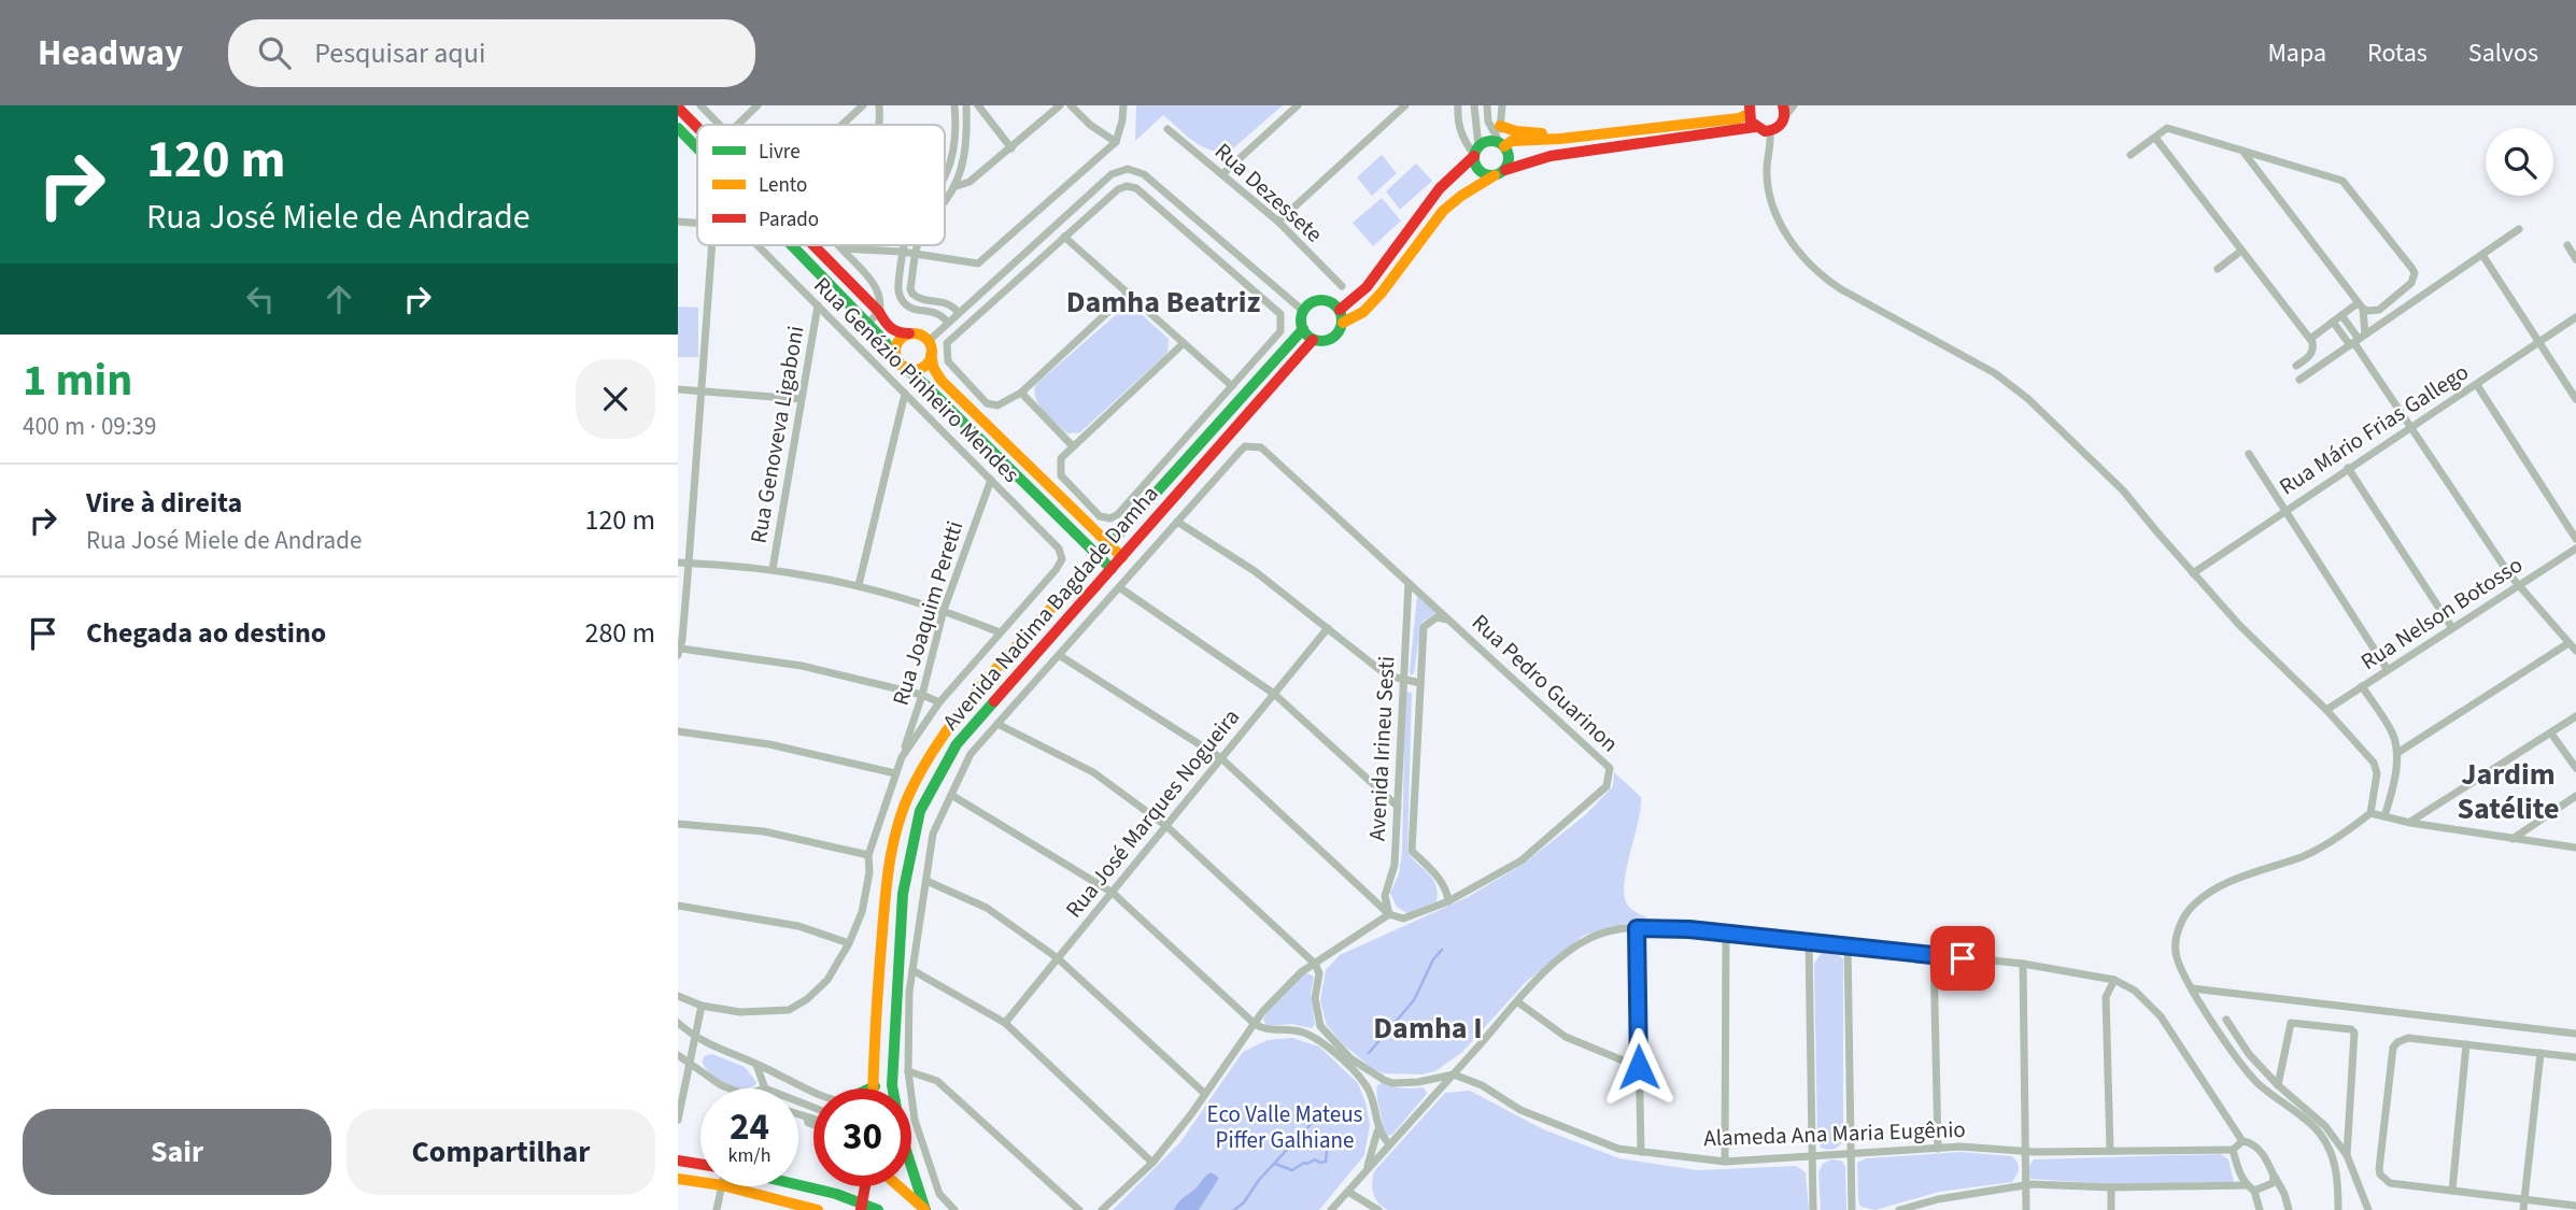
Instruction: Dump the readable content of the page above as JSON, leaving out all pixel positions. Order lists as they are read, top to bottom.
{
  "streets": {
    "street": [
      "Rua Dezessete",
      "Rua Genézio Pinheiro Mendes",
      "Rua Mário Frias Gallego",
      "Rua Genoveva Ligaboni",
      "Avenida Nadima Bagdade Damha",
      "Rua Joaquim Peretti",
      "Rua Nelson Botosso",
      "Rua Pedro Guarinon",
      "Avenida Irineu Sesti",
      "Rua José Marques Nogueira",
      "Alameda Ana Maria Eugênio"
    ]
  },
  "crossings": [
    ["Rua Genézio Pinheiro Mendes", "Rua Genoveva Ligaboni"],
    ["Rua Genézio Pinheiro Mendes", "Rua Joaquim Peretti"],
    ["Rua Pedro Guarinon", "Avenida Irineu Sesti"]
  ],
  "districts": ["Damha Beatriz", "Jardim Satélite", "Damha I"],
  "parks": ["Eco Valle Mateus Piffer Galhiane"],
  "legend": ["Livre", "Lento", "Parado"],
  "page": {
    "header": "Headway",
    "search": "Pesquisar aqui",
    "nav": ["Mapa", "Rotas", "Salvos"],
    "turn": ["120 m", "Rua José Miele de Andrade"],
    "heading": ["1 min", "400 m · 09:39"],
    "list": [
      {
        "name": "Vire à direita",
        "note": "Rua José Miele de Andrade",
        "value": "120 m"
      },
      {
        "name": "Chegada ao destino",
        "value": "280 m"
      }
    ],
    "speed": "24 km/h",
    "limit": "30",
    "buttons": ["Sair", "Compartilhar"]
  }
}
